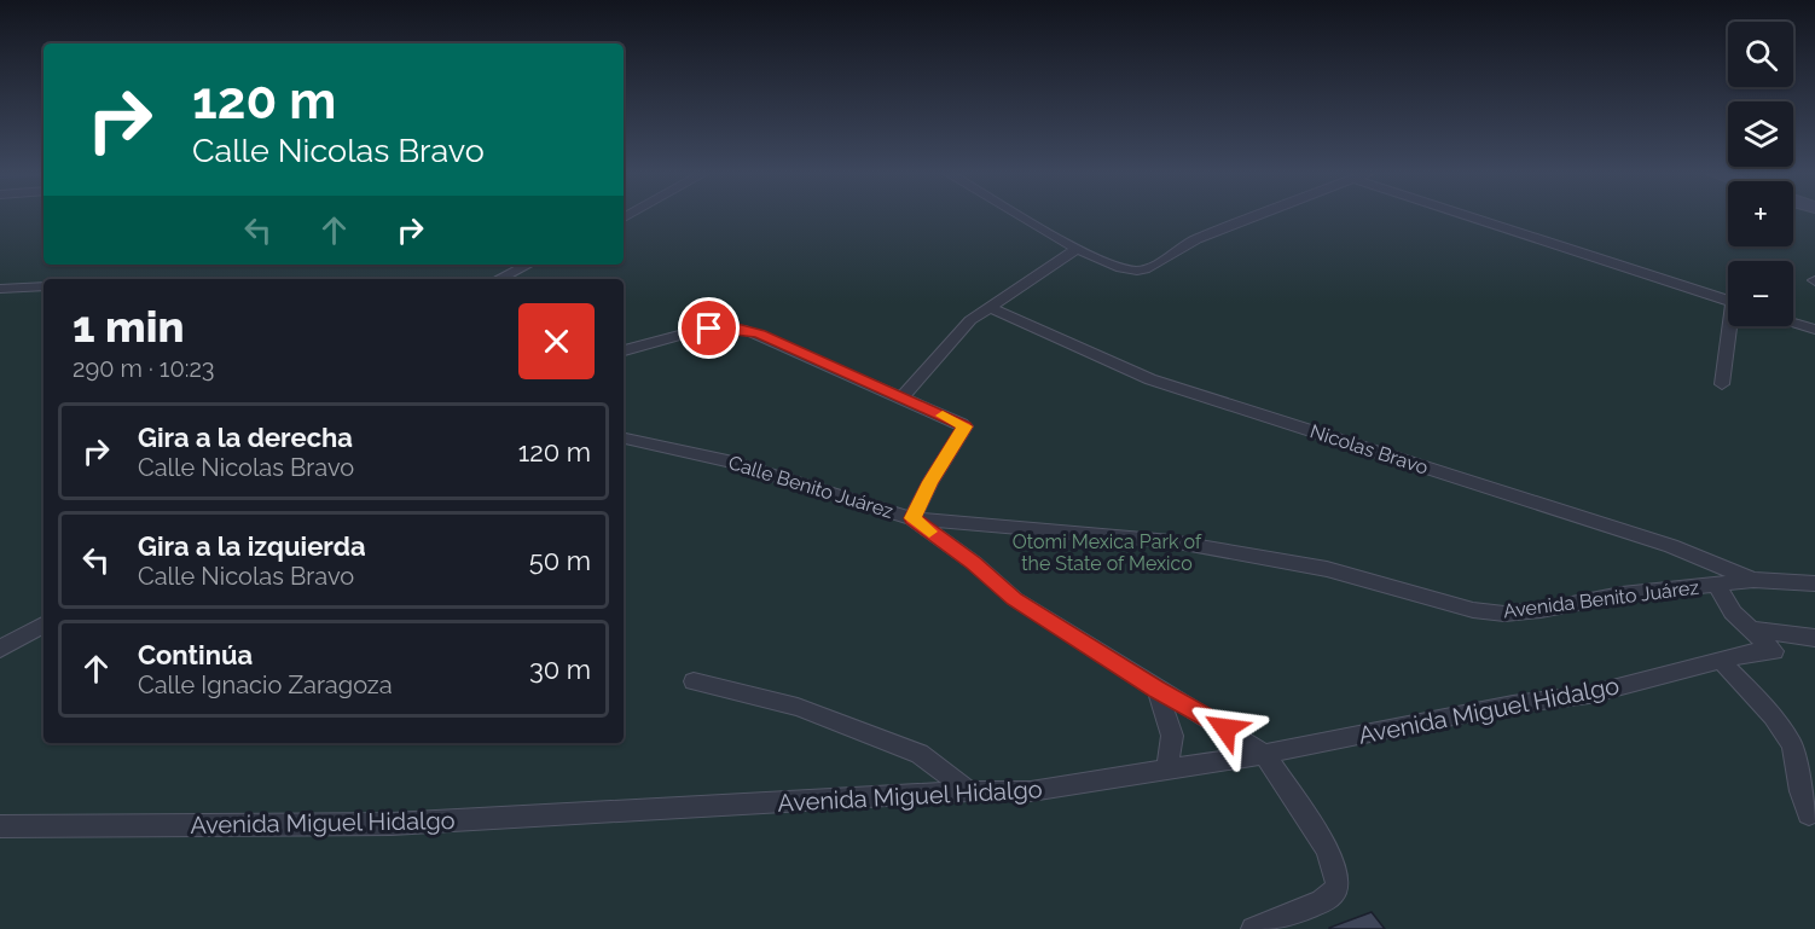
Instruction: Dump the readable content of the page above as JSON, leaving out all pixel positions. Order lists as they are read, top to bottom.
{
  "streets": {
    "street": [
      "Nicolas Bravo",
      "Calle Benito Juárez",
      "Avenida Benito Juárez",
      "Avenida Miguel Hidalgo"
    ]
  },
  "crossings": [
    ["Nicolas Bravo", "Avenida Benito Juárez"],
    ["Calle Benito Juárez", "Avenida Benito Juárez"],
    ["Avenida Benito Juárez", "Avenida Miguel Hidalgo"]
  ],
  "parks": ["Otomi Mexica Park of the State of Mexico"],
  "page": {
    "map_buttons": ["+", "−"],
    "turn": ["120 m", "Calle Nicolas Bravo"],
    "heading": ["1 min", "290 m · 10:23"],
    "list": [
      {
        "name": "Gira a la derecha",
        "note": "Calle Nicolas Bravo",
        "value": "120 m"
      },
      {
        "name": "Gira a la izquierda",
        "note": "Calle Nicolas Bravo",
        "value": "50 m"
      },
      {
        "name": "Continúa",
        "note": "Calle Ignacio Zaragoza",
        "value": "30 m"
      }
    ]
  }
}
